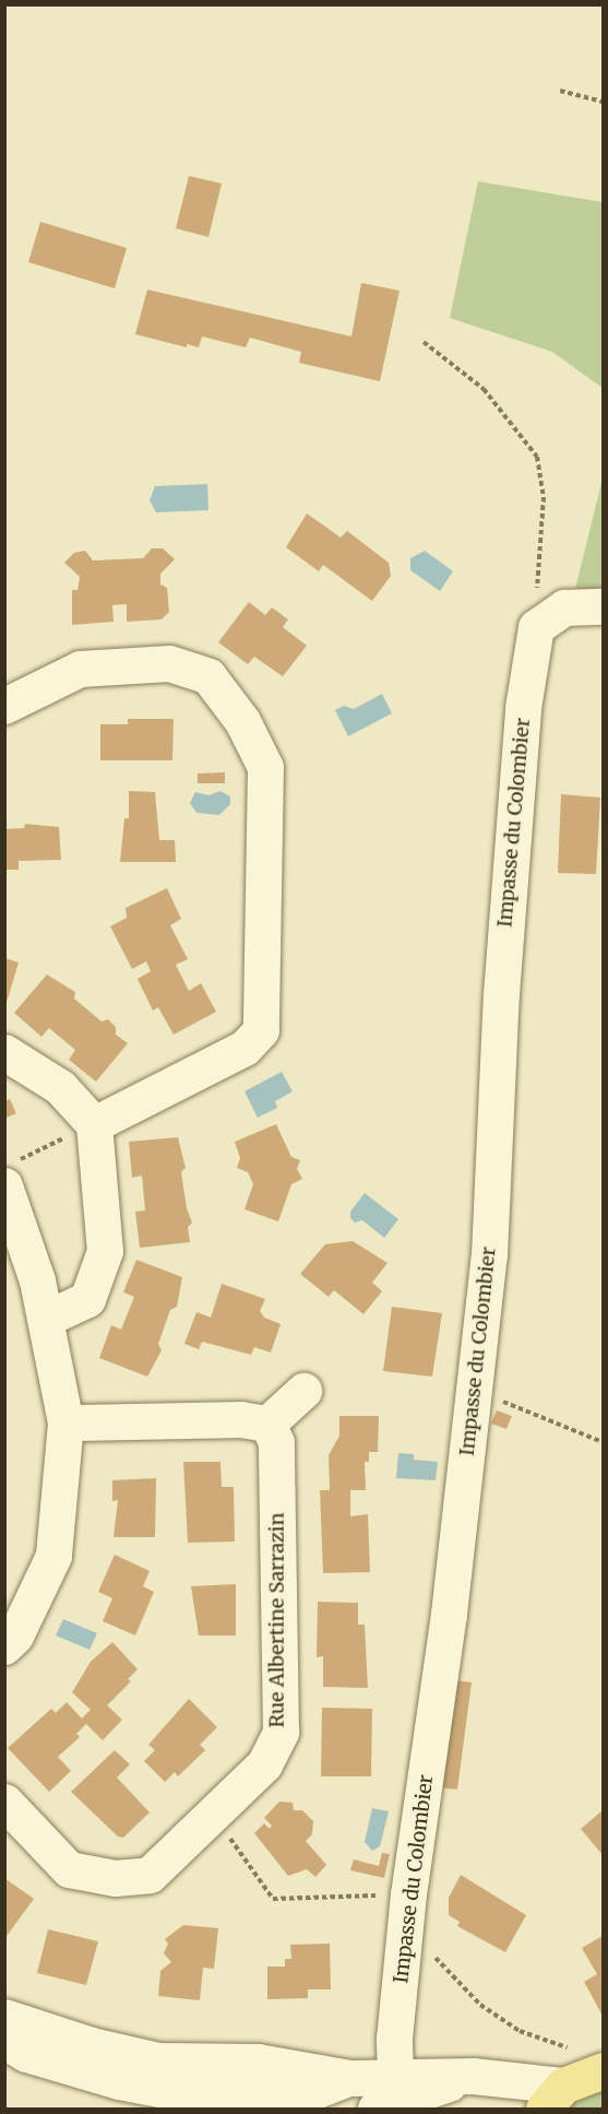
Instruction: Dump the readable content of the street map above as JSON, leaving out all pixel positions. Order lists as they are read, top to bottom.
{
  "streets": {
    "street": ["Impasse du Colombier", "Rue Albertine Sarrazin"]
  }
}
